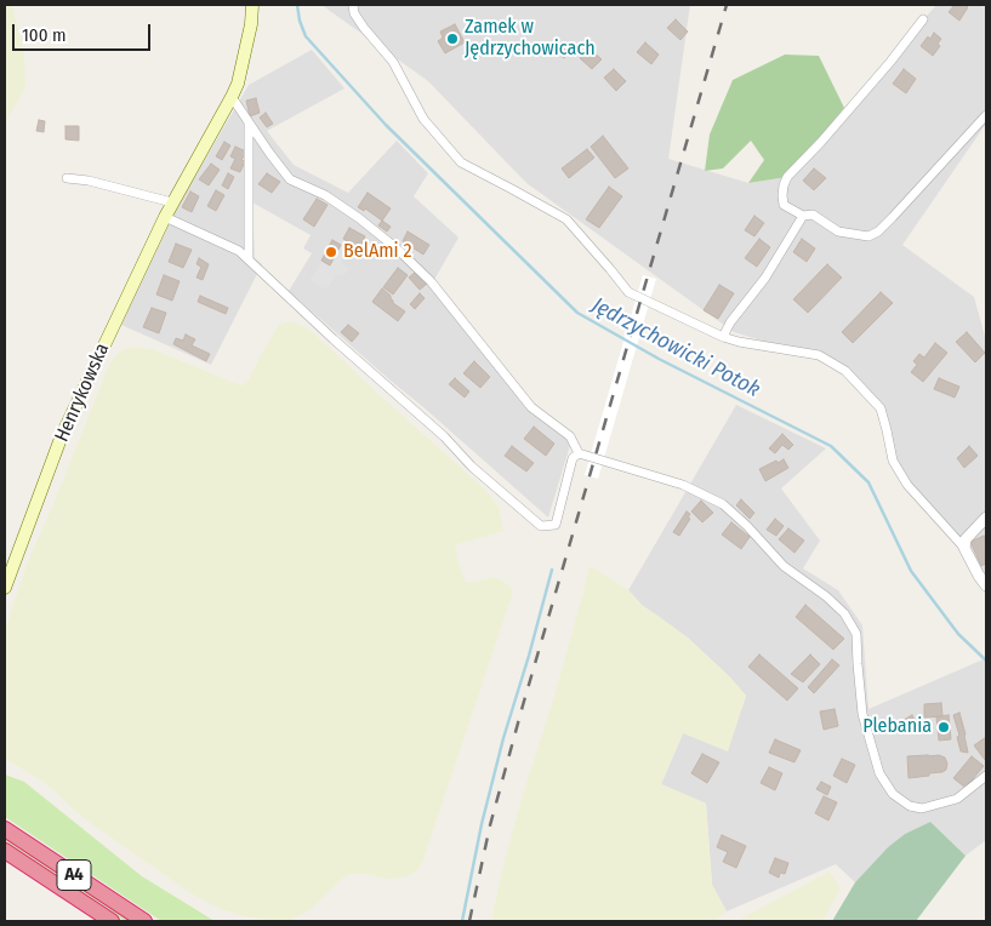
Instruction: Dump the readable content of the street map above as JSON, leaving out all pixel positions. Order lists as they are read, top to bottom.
{
  "streets": {
    "highway": ["A4"],
    "main road": ["Henrykowska"]
  },
  "water": ["Jędrzychowicki Potok"],
  "places": ["Zamek w Jędrzychowicach", "BelAmi 2", "Plebania"],
  "scale_bar": "100 m"
}
